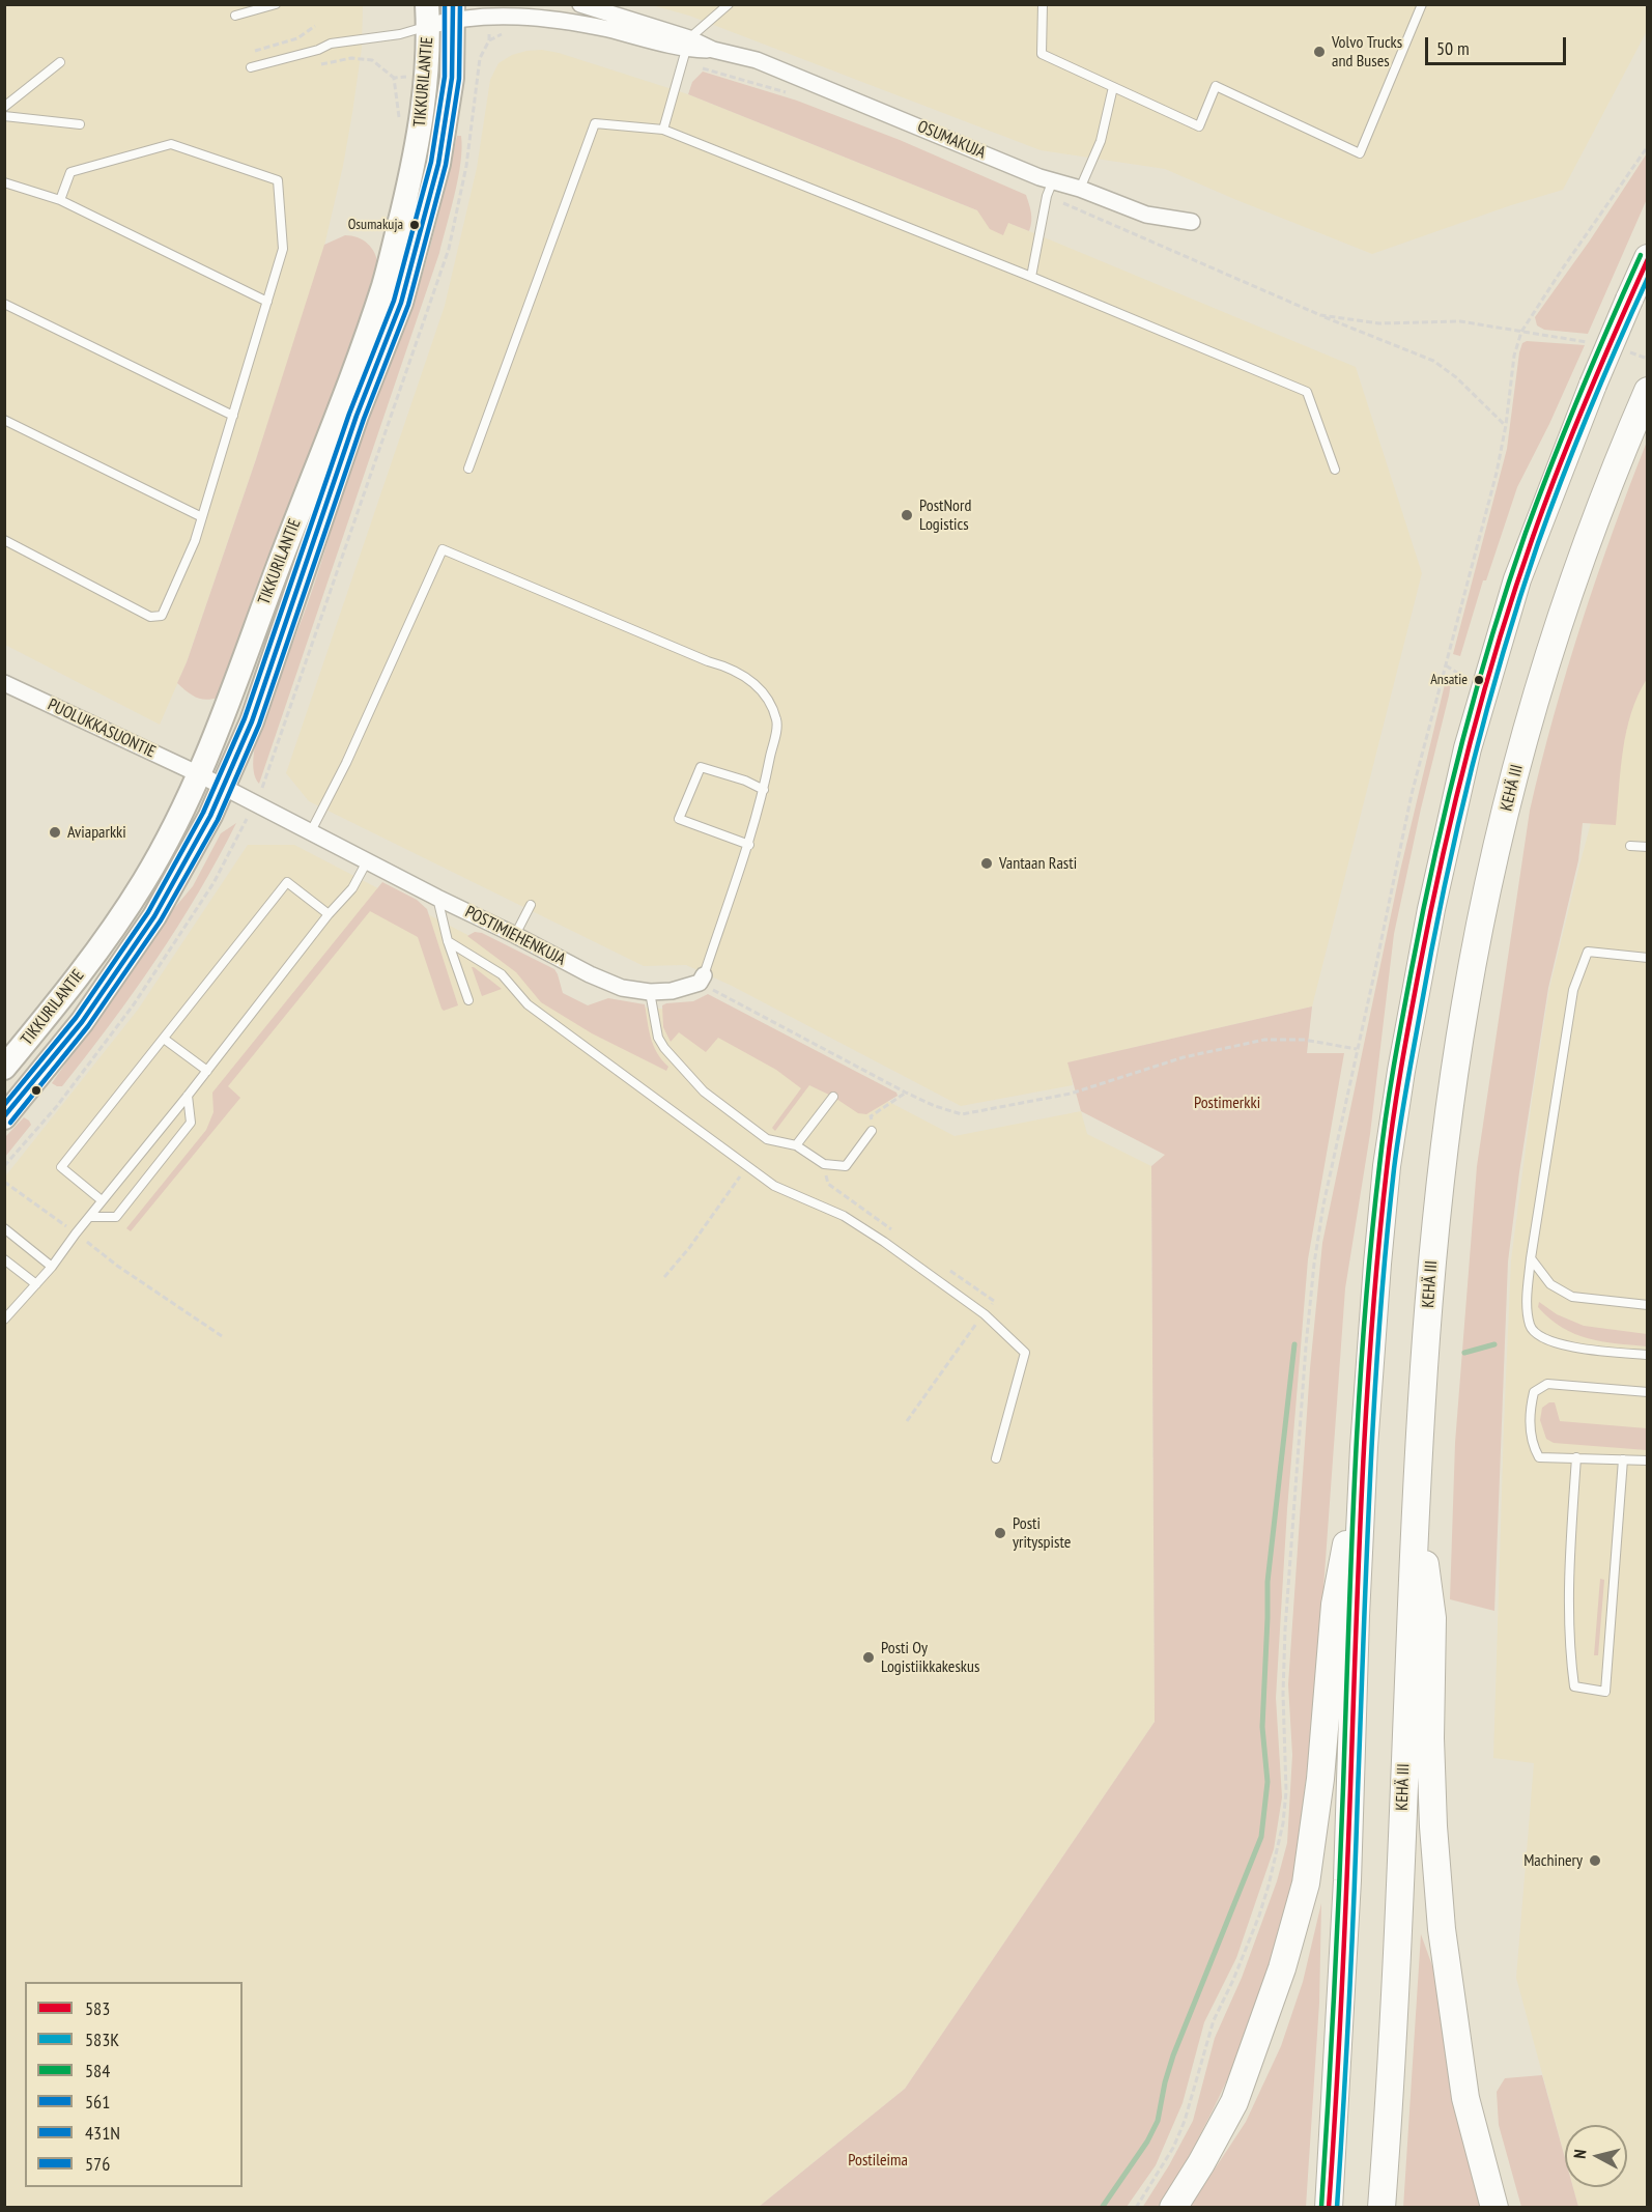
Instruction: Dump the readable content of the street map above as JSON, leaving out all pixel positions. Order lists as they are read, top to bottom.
{
  "streets": {
    "highway": ["KEHÄ III"],
    "main road": ["TIKKURILANTIE"],
    "street": ["OSUMAKUJA", "PUOLUKKASUONTIE", "POSTIMIEHENKUJA"]
  },
  "crossings": [
    ["TIKKURILANTIE", "OSUMAKUJA"],
    ["TIKKURILANTIE", "PUOLUKKASUONTIE"],
    ["TIKKURILANTIE", "POSTIMIEHENKUJA"],
    ["PUOLUKKASUONTIE", "POSTIMIEHENKUJA"]
  ],
  "parks": ["Postimerkki", "Postileima"],
  "places": [
    "Volvo Trucks and Buses",
    "Osumakuja",
    "PostNord Logistics",
    "Ansatie",
    "Aviaparkki",
    "Vantaan Rasti",
    "Posti yrityspiste",
    "Posti Oy Logistiikkakeskus",
    "Machinery"
  ],
  "lines": [
    "transit line 561",
    "transit line 431N",
    "transit line 576",
    "transit line 584",
    "transit line 583",
    "transit line 583K"
  ],
  "legend": [
    "583",
    "583K",
    "584",
    "561",
    "431N",
    "576"
  ],
  "scale_bar": "50 m",
  "north": "left"
}
